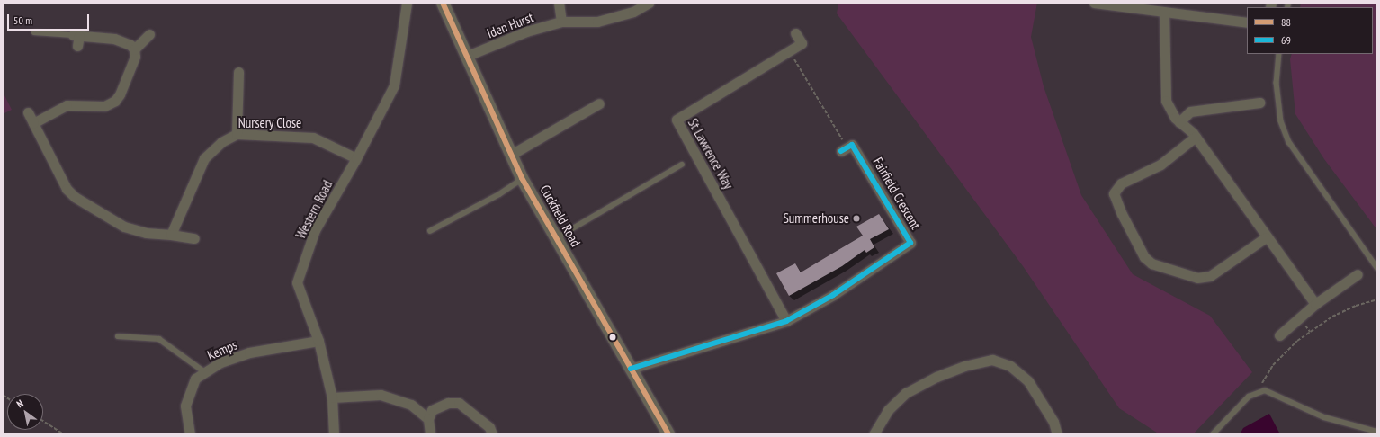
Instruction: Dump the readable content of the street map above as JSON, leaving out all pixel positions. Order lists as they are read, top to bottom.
{
  "streets": {
    "street": [
      "Iden Hurst",
      "Nursery Close",
      "St Lawrence Way",
      "Fairfield Crescent",
      "Western Road",
      "Cuckfield Road",
      "Kemps"
    ]
  },
  "crossings": [
    ["Iden Hurst", "Cuckfield Road"],
    ["Nursery Close", "Western Road"],
    ["St Lawrence Way", "Fairfield Crescent"],
    ["Fairfield Crescent", "Cuckfield Road"],
    ["Western Road", "Kemps"]
  ],
  "places": ["Summerhouse"],
  "lines": ["transit line 88", "transit line 69"],
  "legend": ["88", "69"],
  "scale_bar": "50 m",
  "north": "top left"
}
